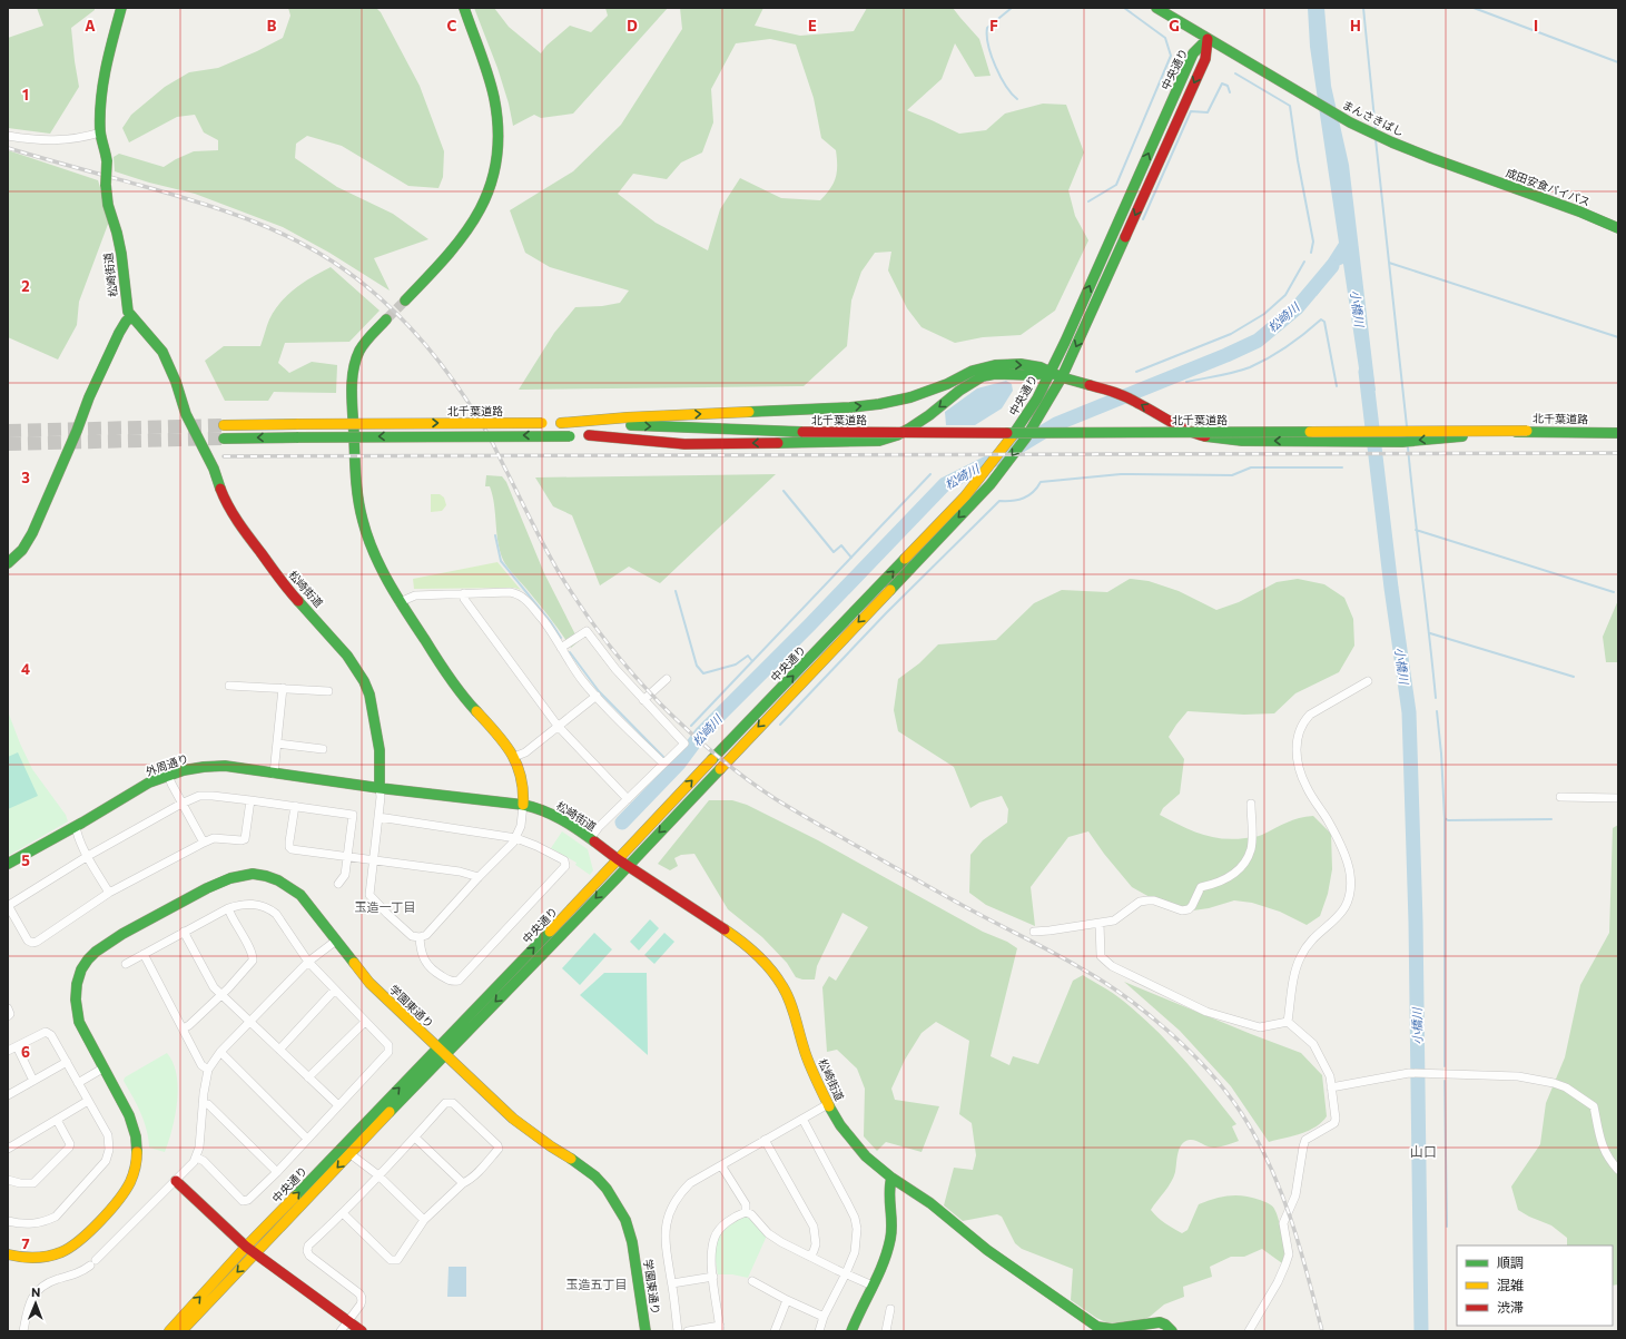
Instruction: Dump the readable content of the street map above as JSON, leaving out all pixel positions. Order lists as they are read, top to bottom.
{
  "streets": {
    "main road": [
      "中央通り",
      "まんさきばし",
      "成田安食バイパス",
      "松崎街道",
      "北千葉道路",
      "外周通り",
      "学園東通り"
    ]
  },
  "crossings": [
    ["中央通り", "まんさきばし"],
    ["中央通り", "松崎街道"],
    ["中央通り", "学園東通り"],
    ["まんさきばし", "成田安食バイパス"],
    ["松崎街道", "外周通り"]
  ],
  "districts": ["玉造一丁目", "山口", "玉造五丁目"],
  "water": ["小橋川", "松崎川"],
  "legend": ["順調", "混雑", "渋滞"],
  "north": "top",
  "grid": {
    "columns": [
      "A",
      "B",
      "C",
      "D",
      "E",
      "F",
      "G",
      "H",
      "I"
    ],
    "rows": [
      "1",
      "2",
      "3",
      "4",
      "5",
      "6",
      "7"
    ]
  }
}
